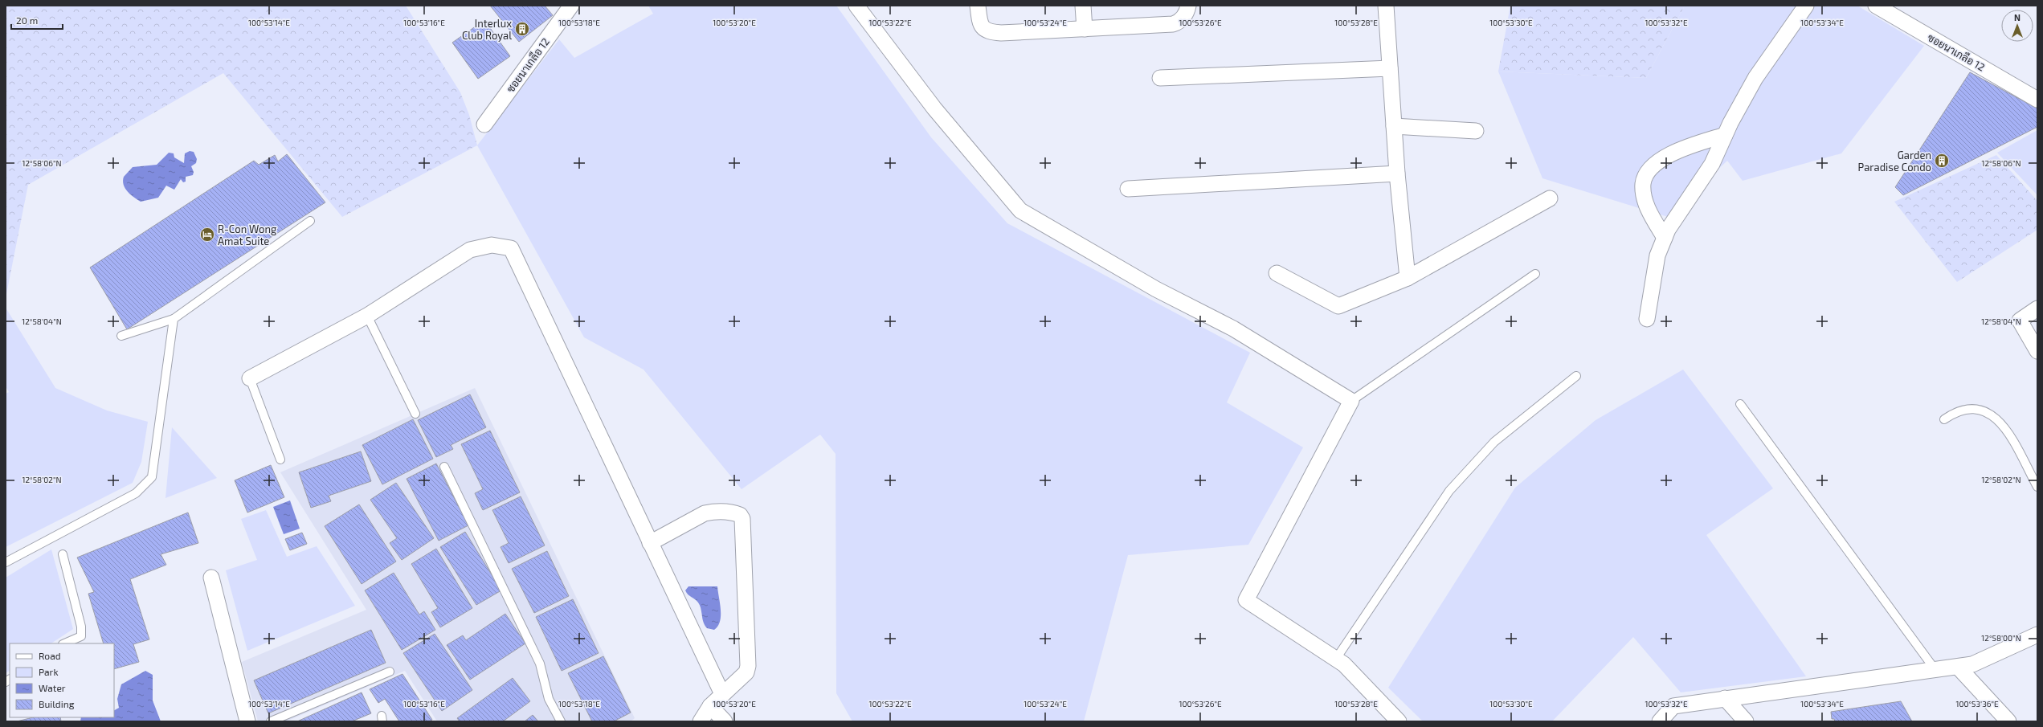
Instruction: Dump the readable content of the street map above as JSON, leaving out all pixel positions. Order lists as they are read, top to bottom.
{
  "streets": {
    "street": ["ซอยนาเกลือ 12"]
  },
  "places": {
    "building": ["Interlux Club Royal", "Garden Paradise Condo"],
    "hotel": ["R-Con Wong Amat Suite"]
  },
  "legend": [
    "Road",
    "Park",
    "Water",
    "Building"
  ],
  "scale_bar": "20 m",
  "north": "top",
  "coordinates": [
    "100°53'14\"E",
    "100°53'16\"E",
    "100°53'18\"E",
    "100°53'20\"E",
    "100°53'22\"E",
    "100°53'24\"E",
    "100°53'26\"E",
    "100°53'28\"E",
    "100°53'30\"E",
    "100°53'32\"E",
    "100°53'34\"E",
    "12°58'06\"N",
    "12°58'04\"N",
    "12°58'02\"N",
    "12°58'00\"N",
    "100°53'36\"E"
  ]
}
